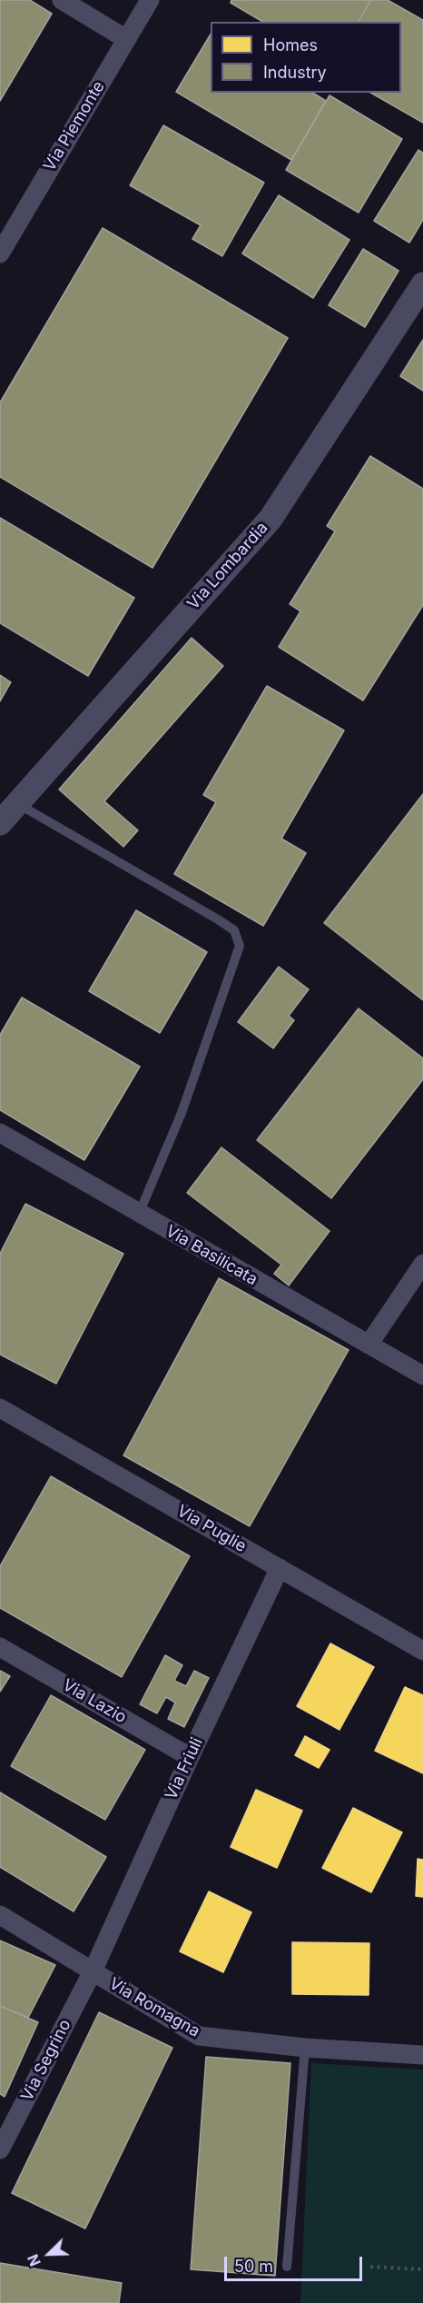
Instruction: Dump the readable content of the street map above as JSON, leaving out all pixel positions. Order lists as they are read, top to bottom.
{
  "streets": {
    "street": [
      "Via Piemonte",
      "Via Lombardia",
      "Via Basilicata",
      "Via Puglie",
      "Via Lazio",
      "Via Friuli",
      "Via Romagna",
      "Via Segrino"
    ]
  },
  "crossings": [
    ["Via Puglie", "Via Friuli"],
    ["Via Lazio", "Via Friuli"],
    ["Via Friuli", "Via Romagna"],
    ["Via Friuli", "Via Segrino"],
    ["Via Romagna", "Via Segrino"]
  ],
  "legend": ["Homes", "Industry"],
  "scale_bar": "50 m",
  "north": "bottom left"
}
